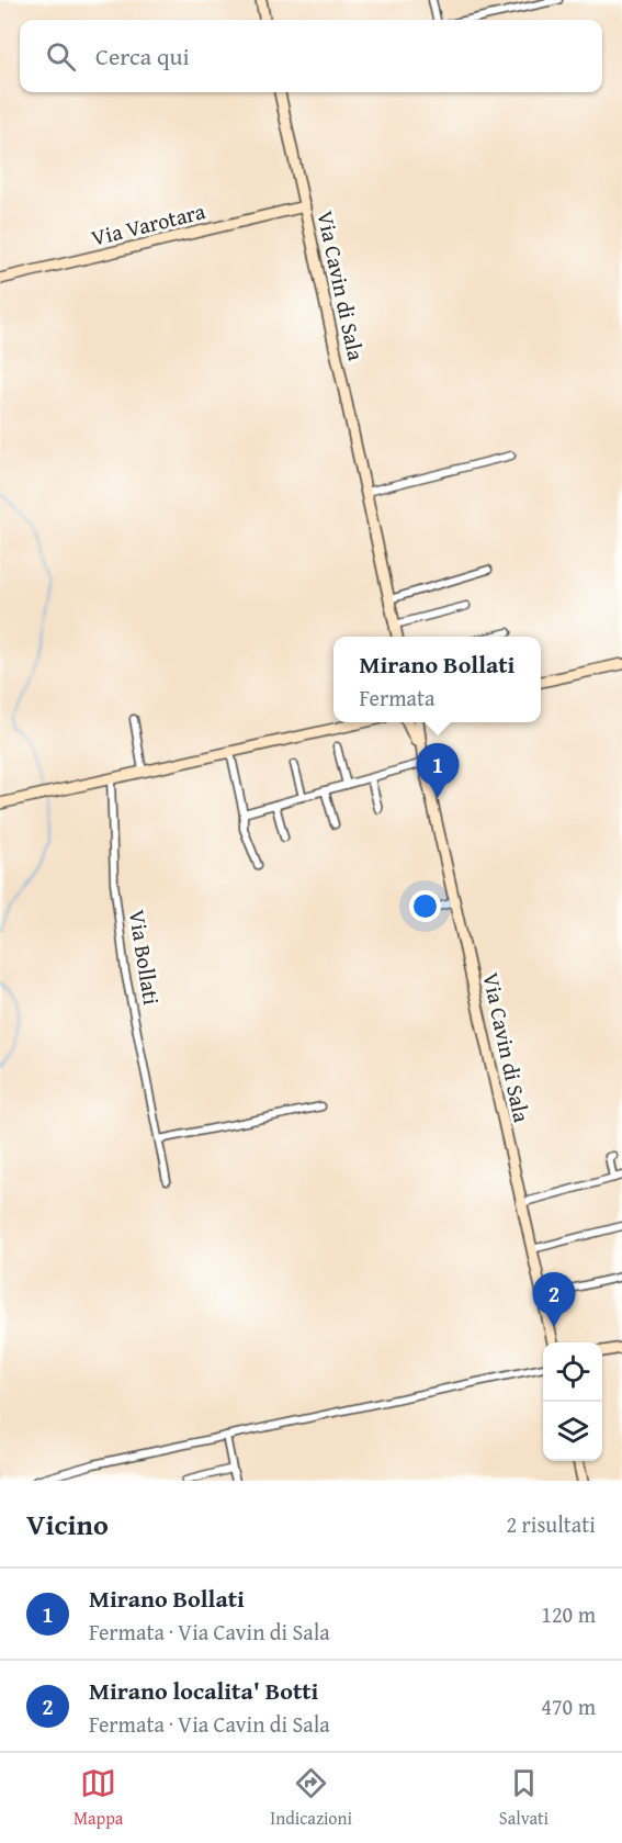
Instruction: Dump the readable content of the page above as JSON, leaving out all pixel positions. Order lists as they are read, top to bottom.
{
  "streets": {
    "main road": ["Via Varotara", "Via Cavin di Sala"],
    "street": ["Via Bollati"]
  },
  "crossings": [
    ["Via Varotara", "Via Cavin di Sala"]
  ],
  "page": {
    "search": "Cerca qui",
    "popup": ["Mirano Bollati", "Fermata"],
    "pins": ["1", "2"],
    "heading": ["Vicino", "2 risultati"],
    "list": [
      {
        "mark": "1",
        "name": "Mirano Bollati",
        "note": "Fermata · Via Cavin di Sala",
        "value": "120 m"
      },
      {
        "mark": "2",
        "name": "Mirano localita' Botti",
        "note": "Fermata · Via Cavin di Sala",
        "value": "470 m"
      }
    ],
    "nav": ["Mappa", "Indicazioni", "Salvati"]
  }
}
